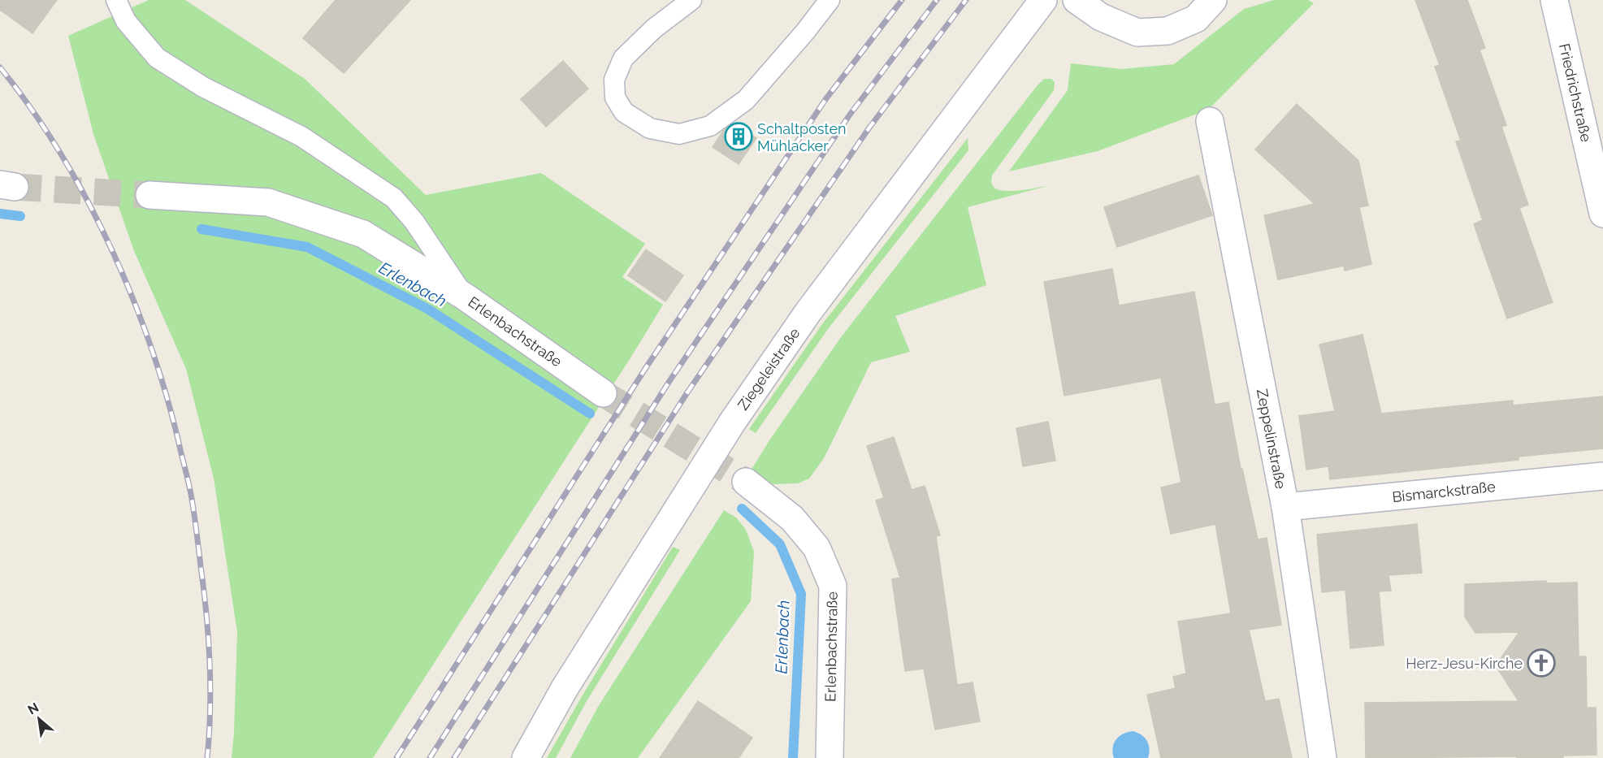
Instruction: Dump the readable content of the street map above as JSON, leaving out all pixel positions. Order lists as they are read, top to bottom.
{
  "streets": {
    "street": [
      "Friedrichstraße",
      "Erlenbachstraße",
      "Ziegeleistraße",
      "Zeppelinstraße",
      "Bismarckstraße"
    ]
  },
  "crossings": [
    ["Zeppelinstraße", "Bismarckstraße"]
  ],
  "water": ["Erlenbach"],
  "places": {
    "building": ["Schaltposten Mühlacker"],
    "church": ["Herz-Jesu-Kirche"]
  },
  "north": "top left"
}
